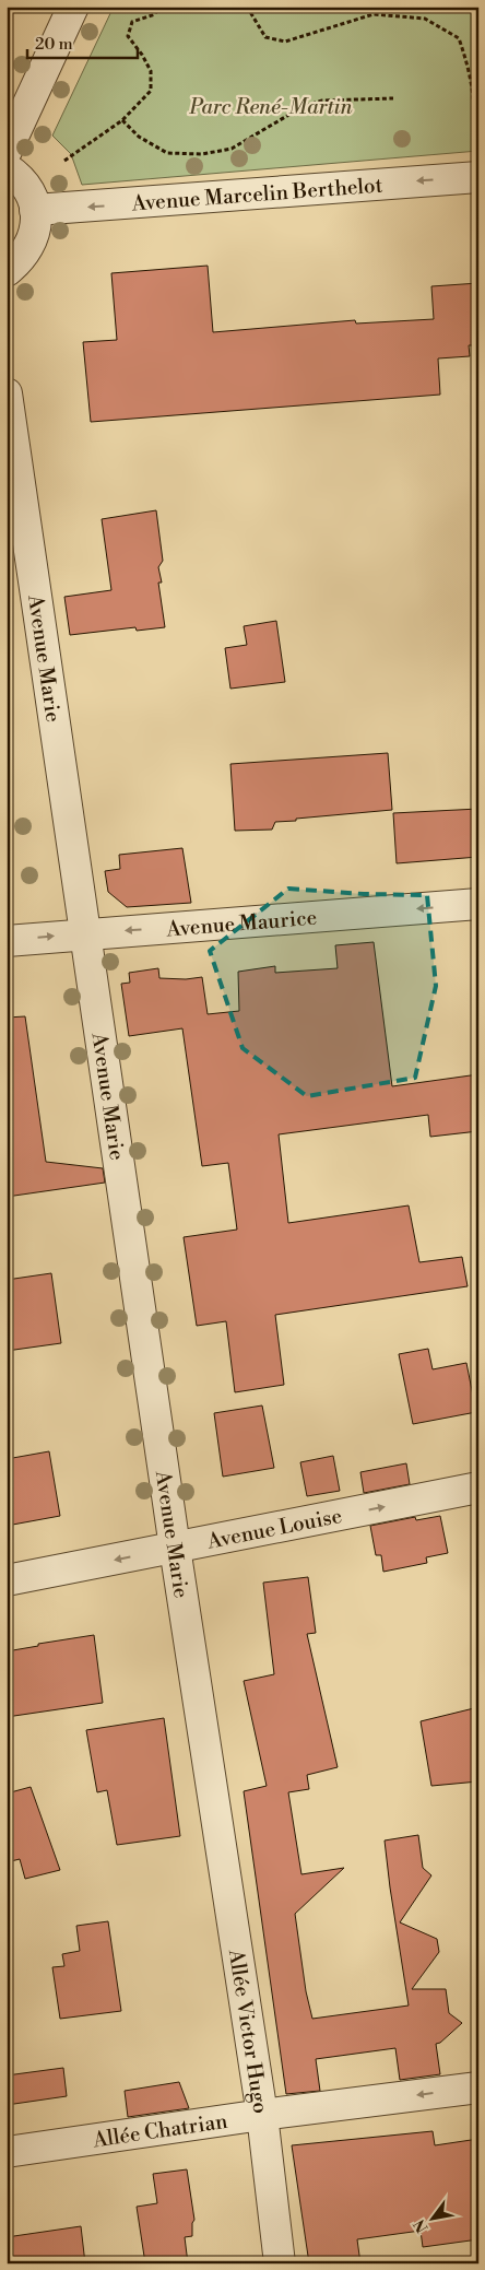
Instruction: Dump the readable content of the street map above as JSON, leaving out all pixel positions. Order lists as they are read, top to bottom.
{
  "streets": {
    "street": [
      "Avenue Marcelin Berthelot",
      "Avenue Marie",
      "Avenue Maurice",
      "Avenue Louise",
      "Allée Victor Hugo",
      "Allée Chatrian"
    ]
  },
  "crossings": [
    ["Avenue Marie", "Avenue Maurice"],
    ["Avenue Marie", "Avenue Louise"],
    ["Avenue Marie", "Allée Victor Hugo"],
    ["Allée Victor Hugo", "Allée Chatrian"]
  ],
  "one_way": ["Avenue Marcelin Berthelot", "Allée Chatrian"],
  "parks": ["Parc René-Martin"],
  "scale_bar": "20 m",
  "north": "bottom left"
}
